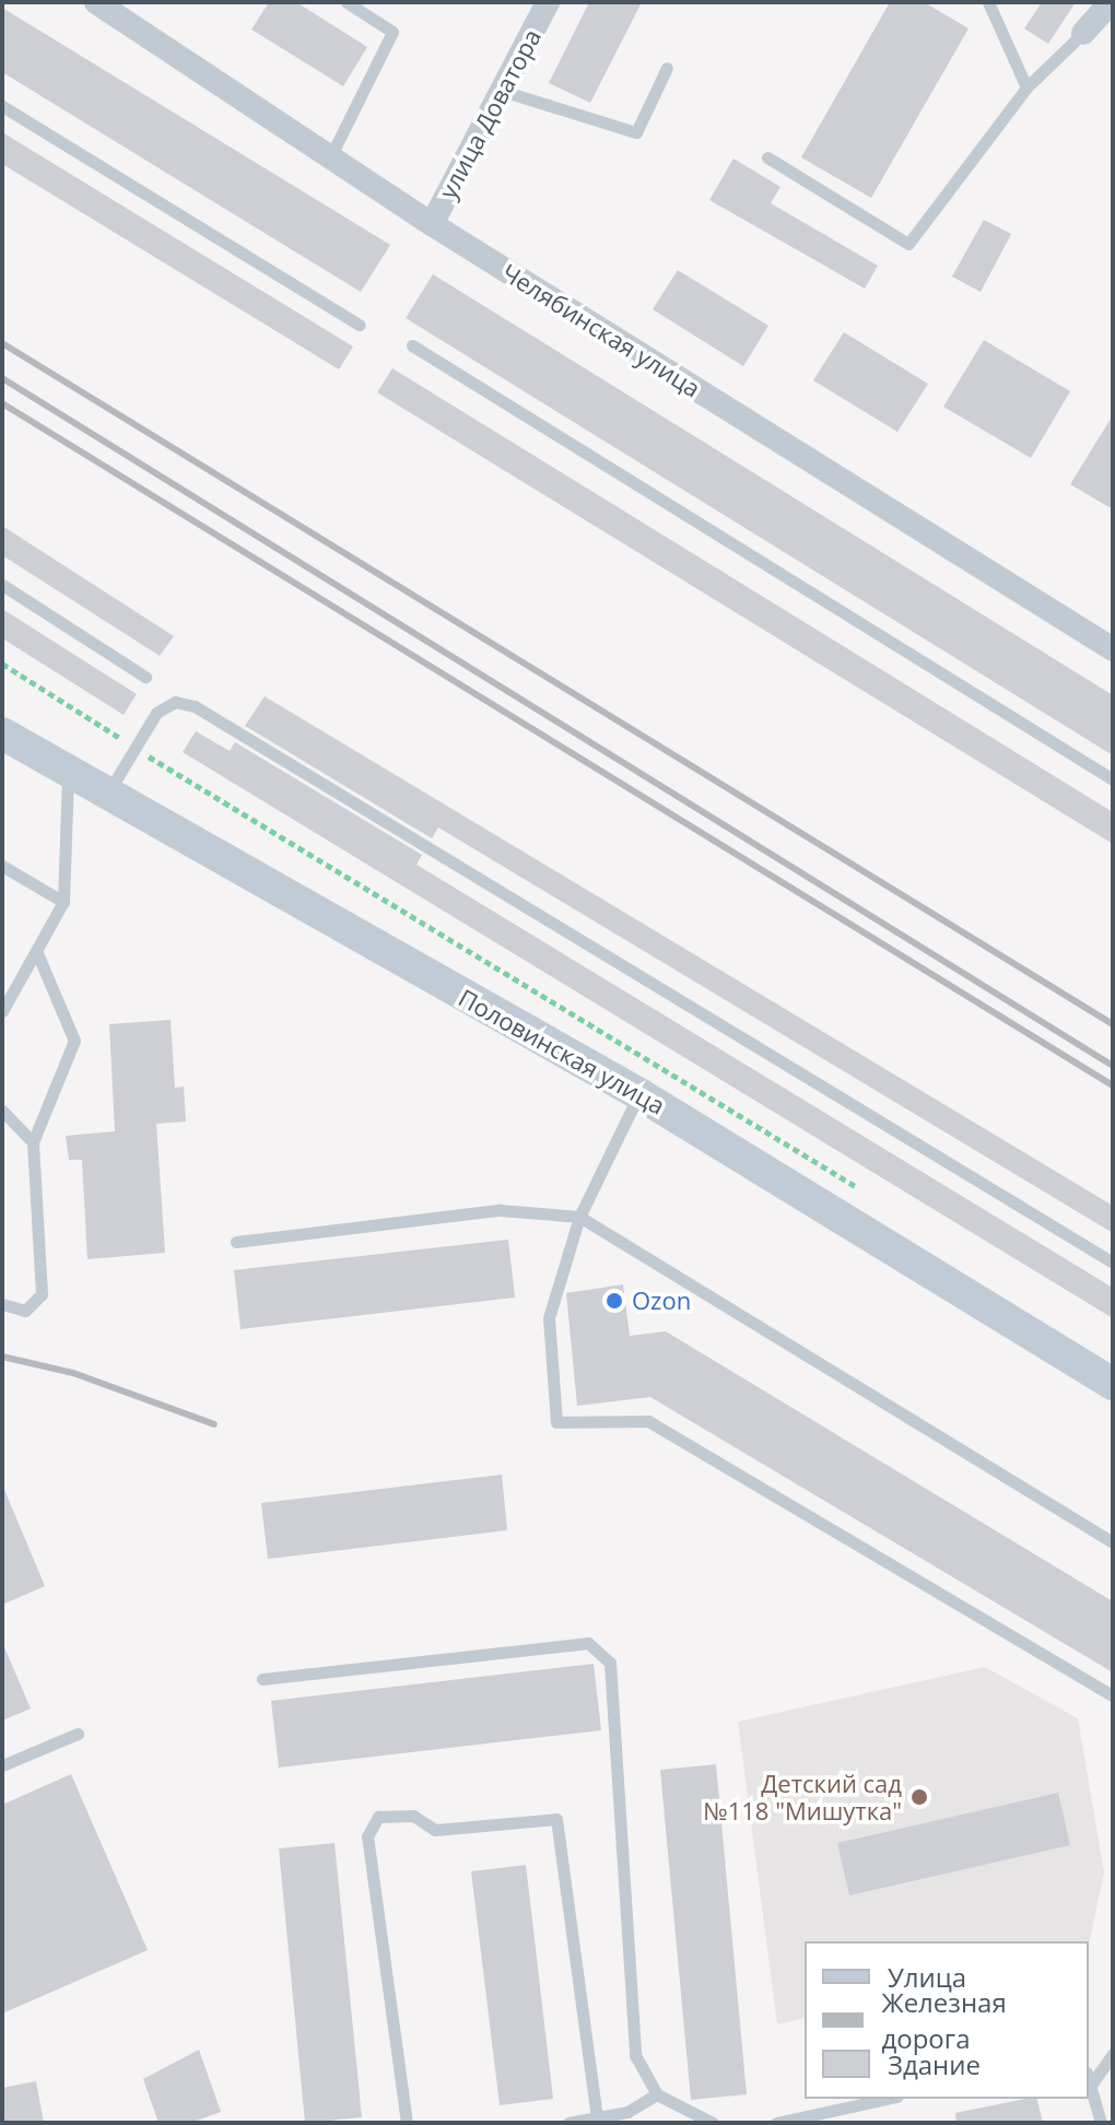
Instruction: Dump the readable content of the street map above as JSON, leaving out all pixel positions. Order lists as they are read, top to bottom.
{
  "streets": {
    "main road": ["Половинская улица"],
    "street": ["улица Доватора", "Челябинская улица"]
  },
  "crossings": [
    ["улица Доватора", "Челябинская улица"]
  ],
  "places": ["Ozon", "Детский сад №118 \"Мишутка\""],
  "legend": ["Улица", "Железная дорога", "Здание"]
}
